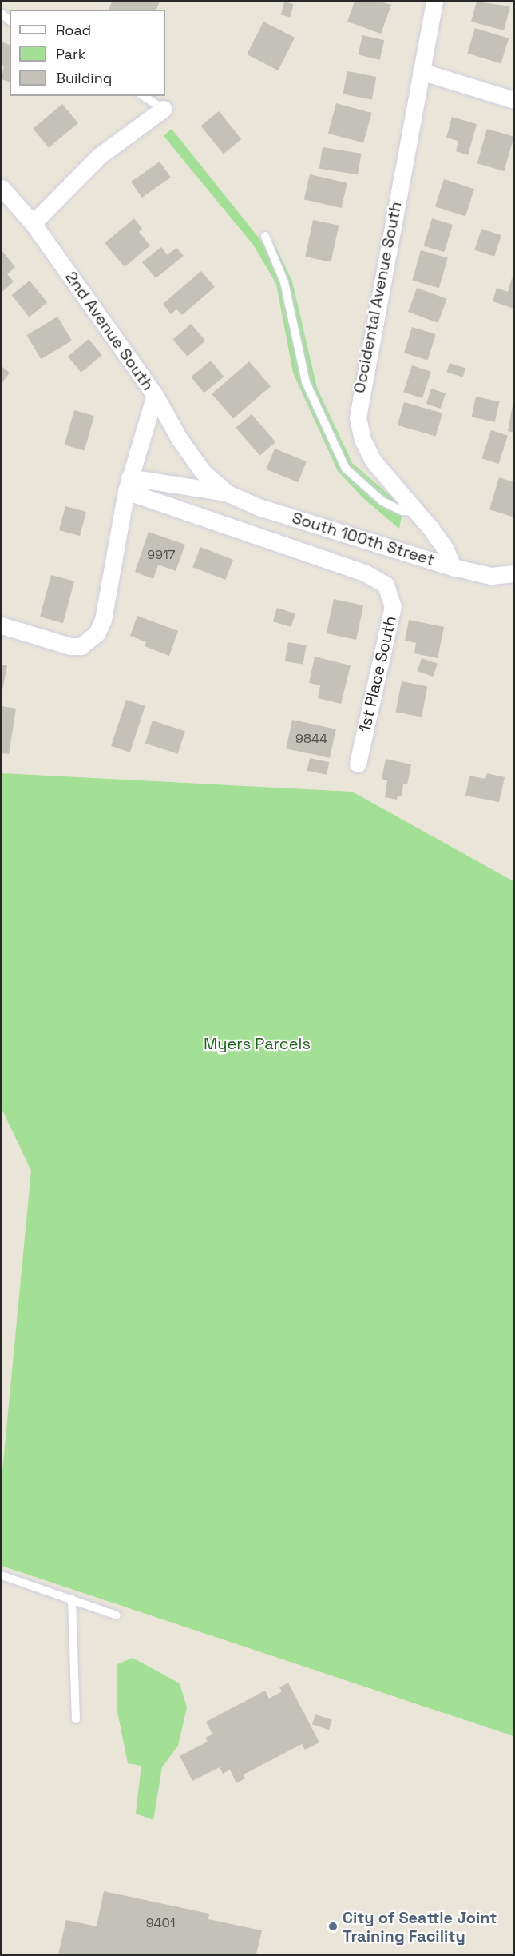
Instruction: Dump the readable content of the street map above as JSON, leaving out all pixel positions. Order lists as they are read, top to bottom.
{
  "streets": {
    "street": [
      "Occidental Avenue South",
      "2nd Avenue South",
      "South 100th Street",
      "1st Place South"
    ]
  },
  "crossings": [
    ["Occidental Avenue South", "South 100th Street"],
    ["2nd Avenue South", "South 100th Street"],
    ["South 100th Street", "1st Place South"]
  ],
  "parks": ["Myers Parcels"],
  "places": ["City of Seattle Joint Training Facility"],
  "house_numbers": ["9917", "9844", "9401"],
  "legend": ["Road", "Park", "Building"]
}
